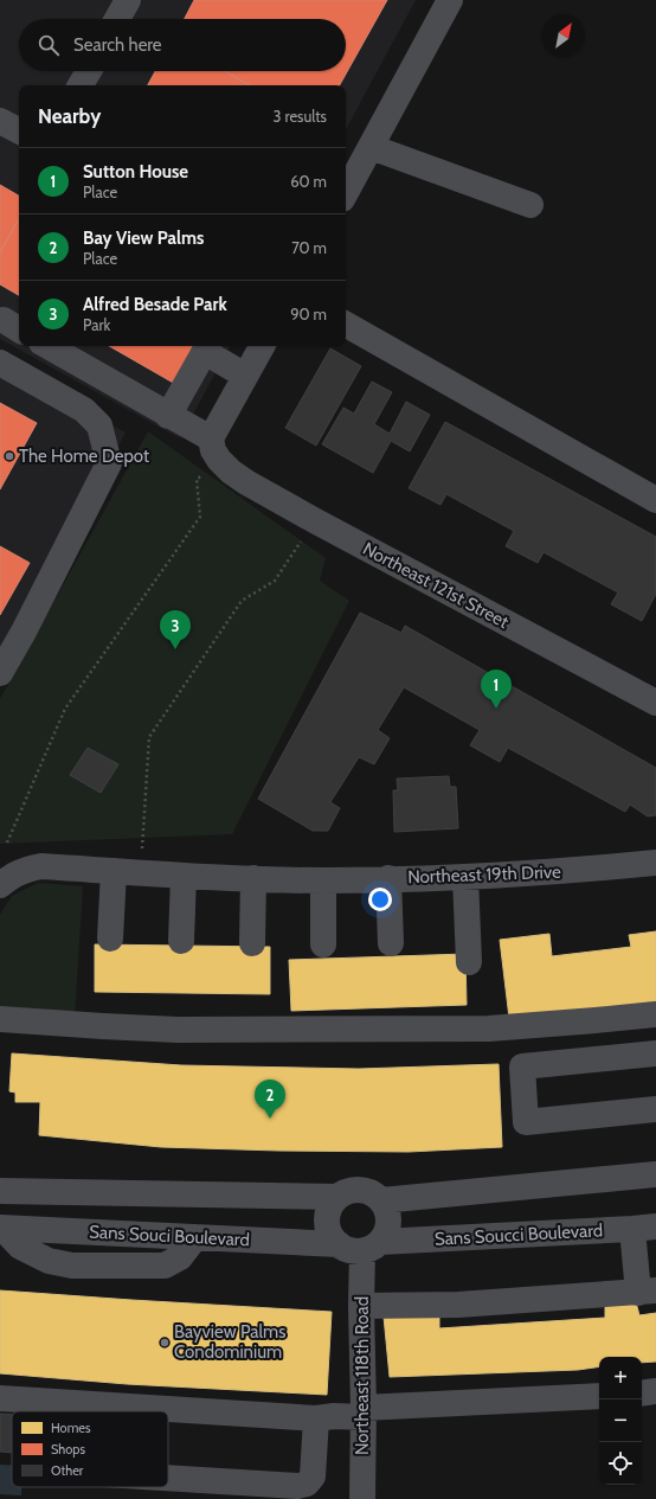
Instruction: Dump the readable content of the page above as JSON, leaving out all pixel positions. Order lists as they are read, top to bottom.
{
  "streets": {
    "street": [
      "Northeast 121st Street",
      "Northeast 19th Drive",
      "Sans Soucci Boulevard",
      "Sans Souci Boulevard",
      "Northeast 118th Road"
    ]
  },
  "crossings": [
    ["Sans Soucci Boulevard", "Sans Souci Boulevard"],
    ["Sans Soucci Boulevard", "Northeast 118th Road"],
    ["Sans Souci Boulevard", "Northeast 118th Road"]
  ],
  "places": ["The Home Depot", "Bayview Palms Condominium"],
  "legend": ["Homes", "Shops", "Other"],
  "north": "top right",
  "page": {
    "search": "Search here",
    "heading": ["Nearby", "3 results"],
    "list": [
      {
        "mark": "1",
        "name": "Sutton House",
        "note": "Place",
        "value": "60 m"
      },
      {
        "mark": "2",
        "name": "Bay View Palms",
        "note": "Place",
        "value": "70 m"
      },
      {
        "mark": "3",
        "name": "Alfred Besade Park",
        "note": "Park",
        "value": "90 m"
      }
    ],
    "pins": ["3", "1", "2"],
    "map_buttons": ["+", "−"]
  }
}
